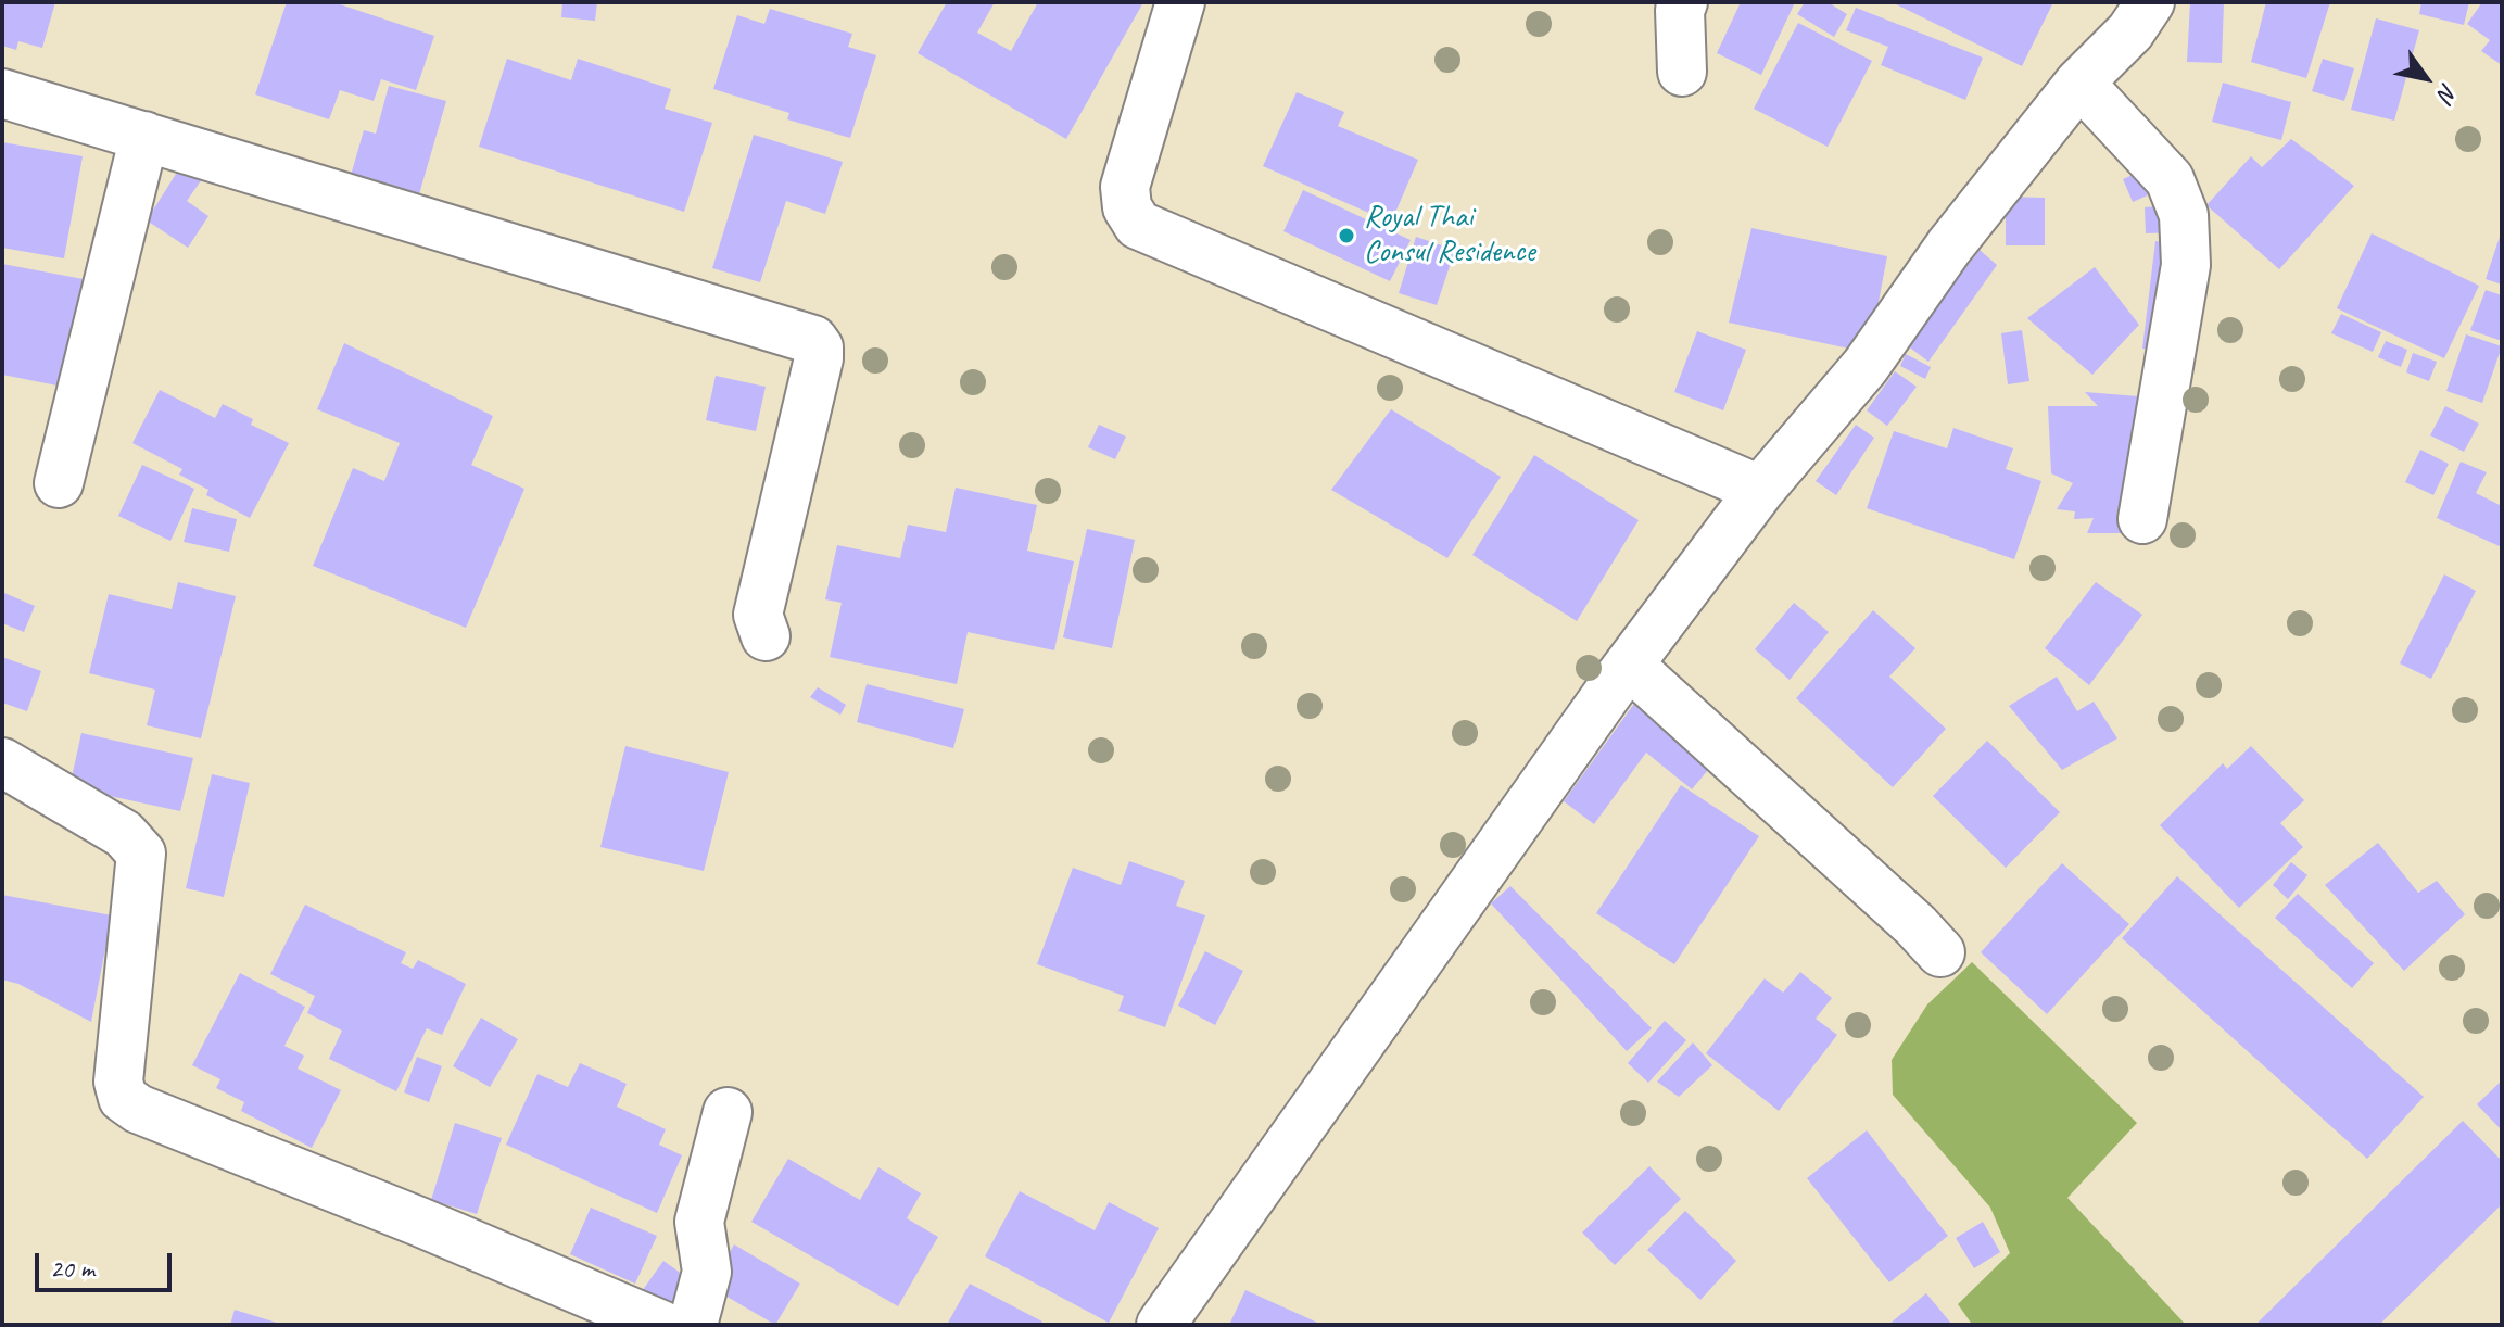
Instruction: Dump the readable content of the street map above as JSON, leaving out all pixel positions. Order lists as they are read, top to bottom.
{
  "places": ["Royal Thai Consul Residence"],
  "scale_bar": "20 m",
  "north": "bottom right"
}
